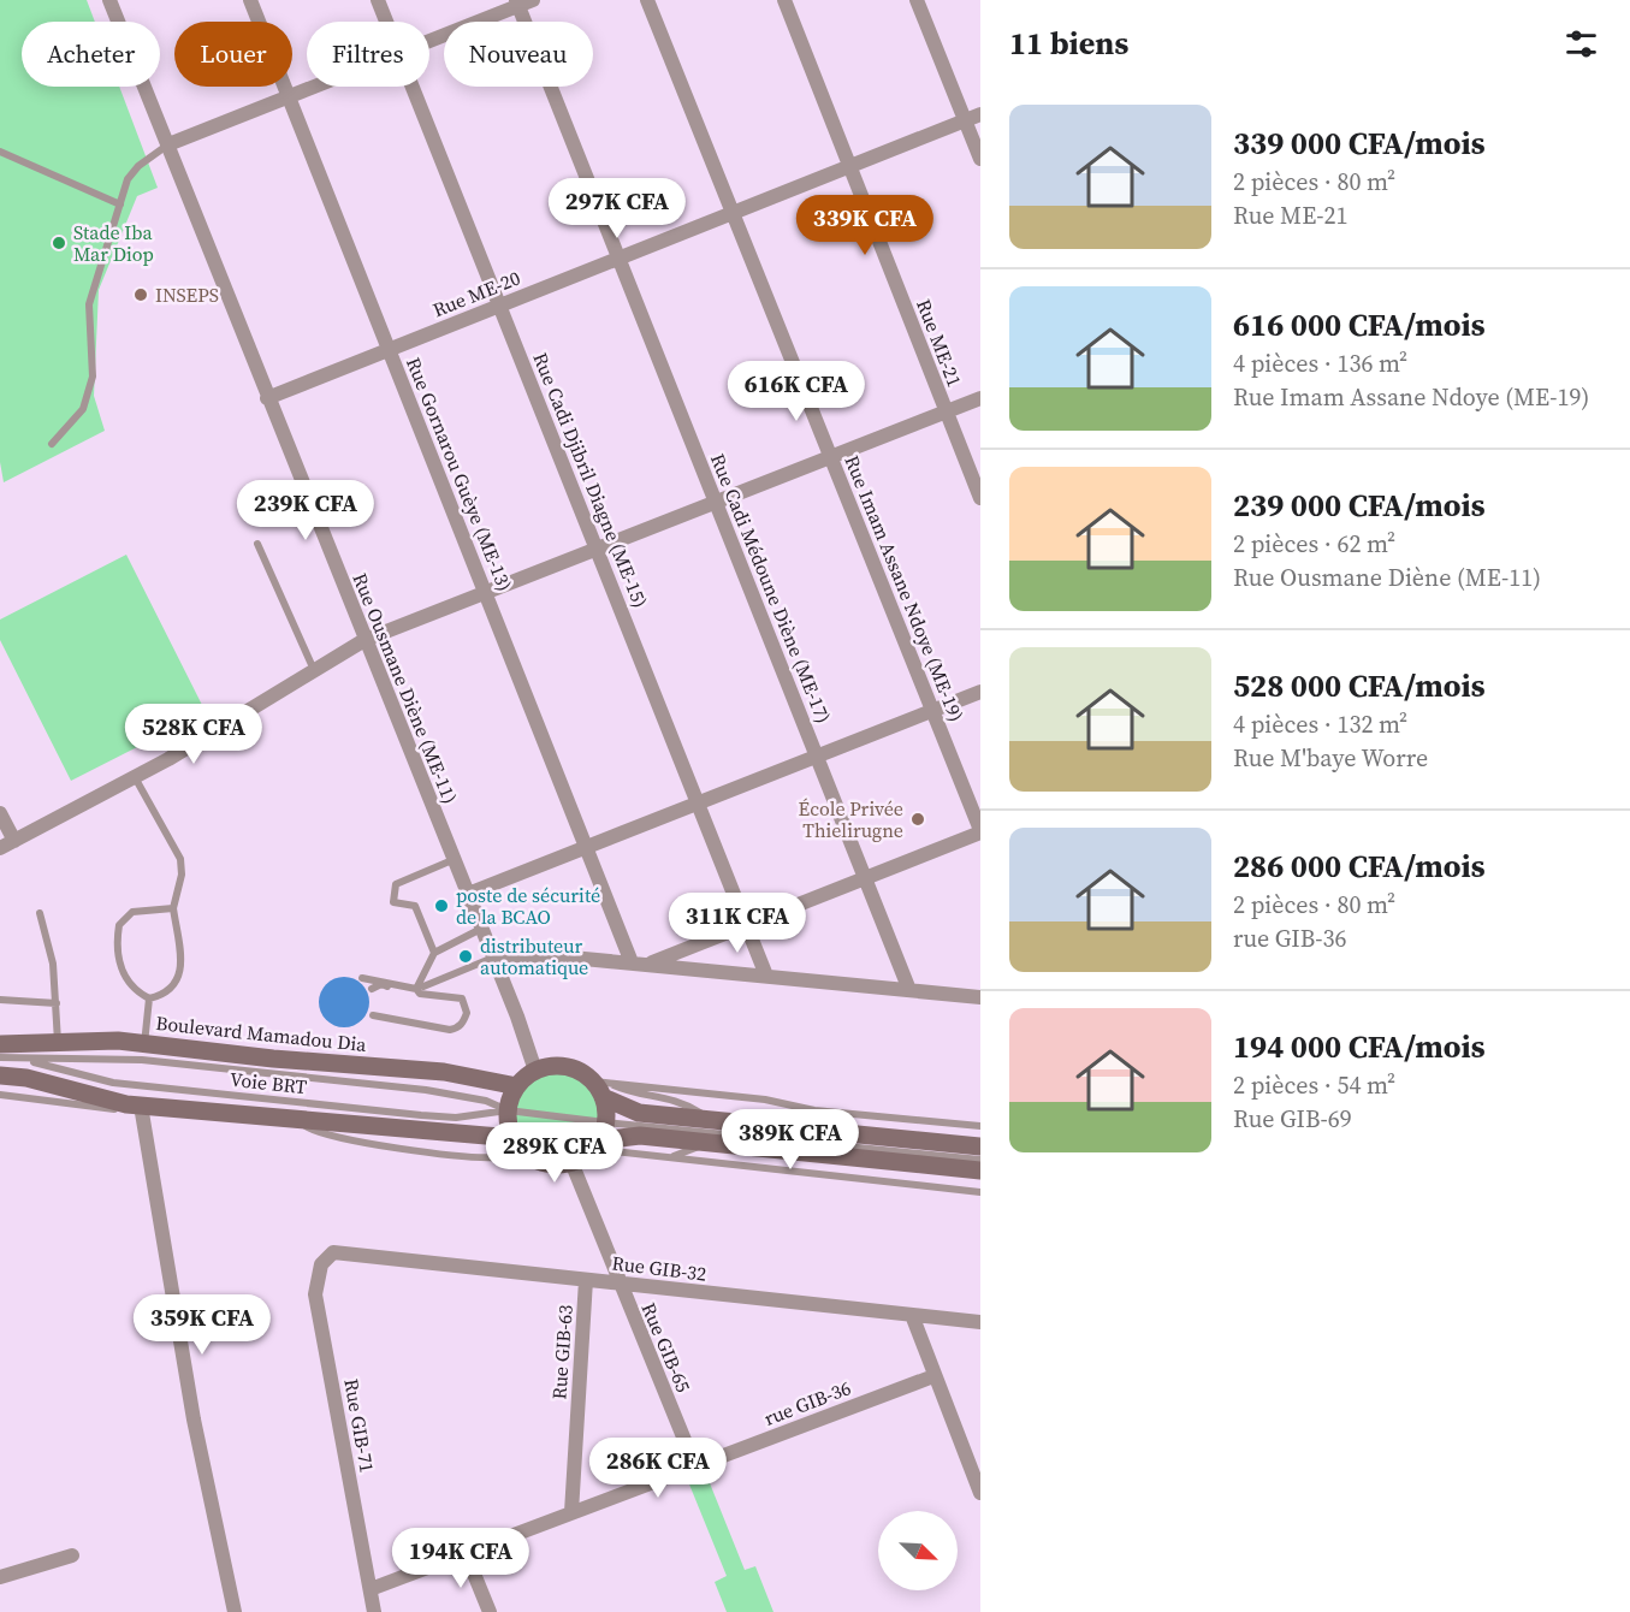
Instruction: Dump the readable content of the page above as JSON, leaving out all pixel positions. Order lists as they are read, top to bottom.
{
  "streets": {
    "street": [
      "Rue ME-20",
      "Rue ME-21",
      "Rue Gornarou Guèye (ME-13)",
      "Rue Cadi Djibril Diagne (ME-15)",
      "Rue Cadi Médoune Diène (ME-17)",
      "Rue Imam Assane Ndoye (ME-19)",
      "Rue Ousmane Diène (ME-11)",
      "Boulevard Mamadou Dia",
      "Rue GIB-32",
      "Rue GIB-65",
      "Rue GIB-63",
      "rue GIB-36",
      "Rue GIB-71"
    ],
    "lane": ["Voie BRT"]
  },
  "crossings": [
    ["Rue ME-20", "Rue ME-21"],
    ["Rue ME-20", "Rue Gornarou Guèye (ME-13)"],
    ["Rue ME-20", "Rue Cadi Djibril Diagne (ME-15)"],
    ["Rue ME-20", "Rue Cadi Médoune Diène (ME-17)"],
    ["Rue ME-20", "Rue Imam Assane Ndoye (ME-19)"],
    ["Rue ME-20", "Rue Ousmane Diène (ME-11)"],
    ["Boulevard Mamadou Dia", "Voie BRT"],
    ["Rue GIB-32", "Rue GIB-65"],
    ["Rue GIB-32", "Rue GIB-63"],
    ["Rue GIB-32", "Rue GIB-71"],
    ["Rue GIB-65", "rue GIB-36"],
    ["Rue GIB-63", "rue GIB-36"],
    ["rue GIB-36", "Rue GIB-71"]
  ],
  "places": [
    "Stade Iba Mar Diop",
    "INSEPS",
    "École Privée Thielirugne",
    "poste de sécurité de la BCAO",
    "distributeur automatique"
  ],
  "north": "bottom right",
  "page": {
    "heading": "11 biens",
    "chip": [
      "Acheter",
      "Louer",
      "Filtres",
      "Nouveau"
    ],
    "list": [
      {
        "name": "339 000 CFA/mois",
        "note": "2 pièces · 80 m² · Rue ME-21"
      },
      {
        "name": "616 000 CFA/mois",
        "note": "4 pièces · 136 m² · Rue Imam Assane Ndoye (ME-19)"
      },
      {
        "name": "239 000 CFA/mois",
        "note": "2 pièces · 62 m² · Rue Ousmane Diène (ME-11)"
      },
      {
        "name": "528 000 CFA/mois",
        "note": "4 pièces · 132 m² · Rue M'baye Worre"
      },
      {
        "name": "286 000 CFA/mois",
        "note": "2 pièces · 80 m² · rue GIB-36"
      },
      {
        "name": "194 000 CFA/mois",
        "note": "2 pièces · 54 m² · Rue GIB-69"
      }
    ],
    "price": [
      "297K CFA",
      "339K CFA",
      "616K CFA",
      "239K CFA",
      "528K CFA",
      "311K CFA",
      "389K CFA",
      "289K CFA",
      "359K CFA",
      "286K CFA",
      "194K CFA"
    ]
  }
}
